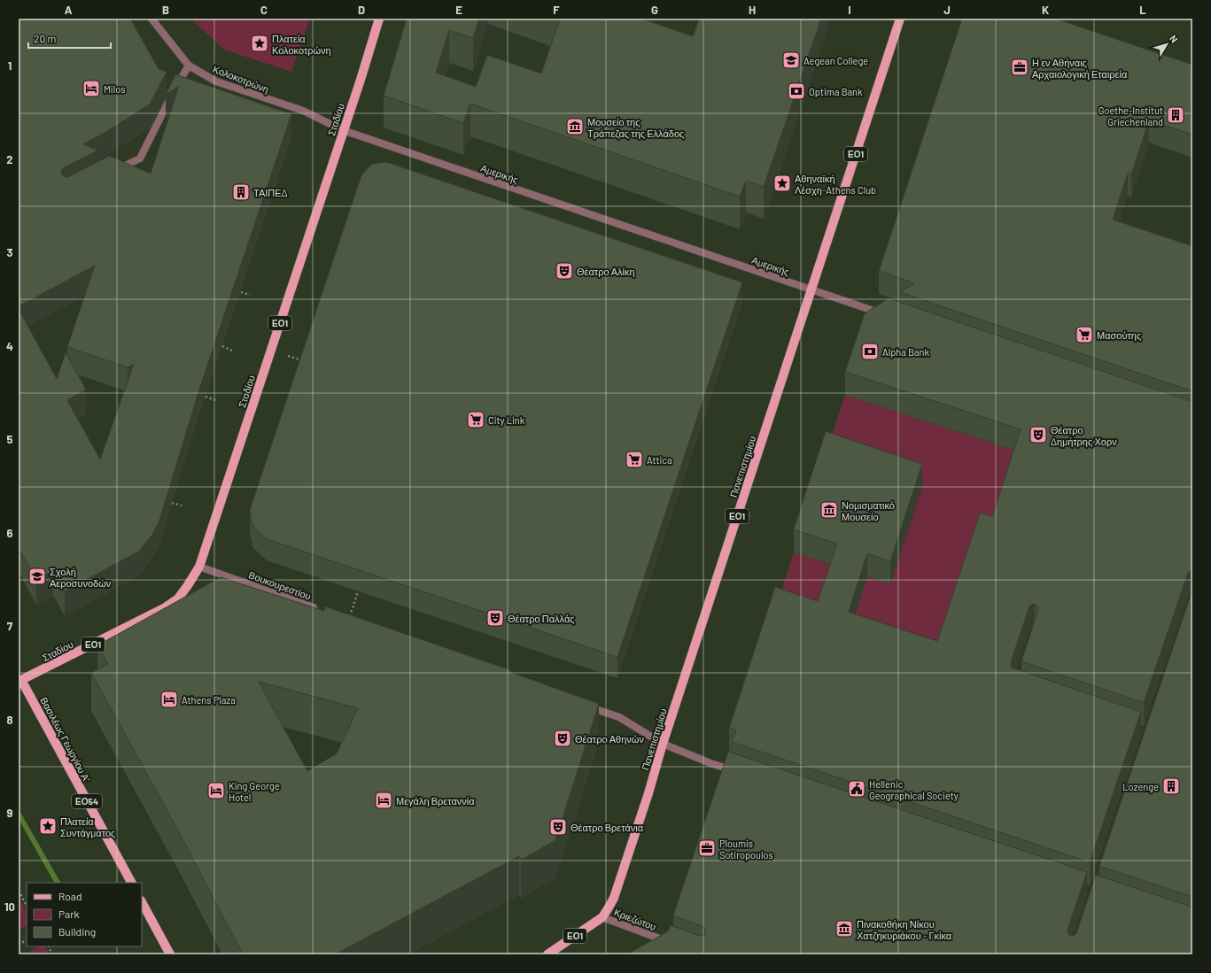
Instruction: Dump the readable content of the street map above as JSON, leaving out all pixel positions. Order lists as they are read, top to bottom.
{
  "streets": {
    "main road": [
      "Σταδίου",
      "ΕΟ1",
      "Πανεπιστημίου",
      "Βασιλέως Γεωργίου Α'",
      "ΕΟ54"
    ],
    "street": [
      "Κολοκοτρώνη",
      "Αμερικής",
      "Βουκουρεστίου",
      "Κριεζώτου"
    ]
  },
  "crossings": [
    ["Κολοκοτρώνη", "Σταδίου"],
    ["Κολοκοτρώνη", "Αμερικής"],
    ["Σταδίου", "Αμερικής"],
    ["Σταδίου", "Βουκουρεστίου"],
    ["Σταδίου", "Βασιλέως Γεωργίου Α'"],
    ["Αμερικής", "Πανεπιστημίου"],
    ["Πανεπιστημίου", "Κριεζώτου"]
  ],
  "places": {
    "place": ["Πλατεία Κολοκοτρώνη", "Αθηναϊκή Λέσχη-Athens Club", "Πλατεία Συντάγματος"],
    "school or university": ["Aegean College", "Σχολή Αεροσυνοδών"],
    "office": ["Η εν Αθήναις Αρχαιολογική Εταιρεία", "Ploumis Sotiropoulos"],
    "hotel": [
      "Milos",
      "Athens Plaza",
      "King George Hotel",
      "Μεγάλη Βρεταννία"
    ],
    "bank": ["Optima Bank", "Alpha Bank"],
    "building": ["Goethe-Institut Griechenland", "ΤΑΙΠΕΔ", "Lozenge"],
    "museum": ["Μουσείο της Τράπεζας της Ελλάδος", "Νομισματικό Μουσείο", "Πινακοθήκη Νίκου Χατζηκυριάκου - Γκίκα"],
    "theatre": [
      "Θέατρο Αλίκη",
      "Θέατρο Δημήτρης Χορν",
      "Θέατρο Παλλάς",
      "Θέατρο Αθηνών",
      "Θέατρο Βρετάνια"
    ],
    "supermarket": ["Μασούτης", "City Link", "Attica"],
    "public building": ["Hellenic Geographical Society"]
  },
  "legend": ["Road", "Park", "Building"],
  "scale_bar": "20 m",
  "north": "top right",
  "grid": {
    "columns": [
      "A",
      "B",
      "C",
      "D",
      "E",
      "F",
      "G",
      "H",
      "I",
      "J",
      "K",
      "L"
    ],
    "rows": [
      "1",
      "2",
      "3",
      "4",
      "5",
      "6",
      "7",
      "8",
      "9",
      "10"
    ]
  }
}
